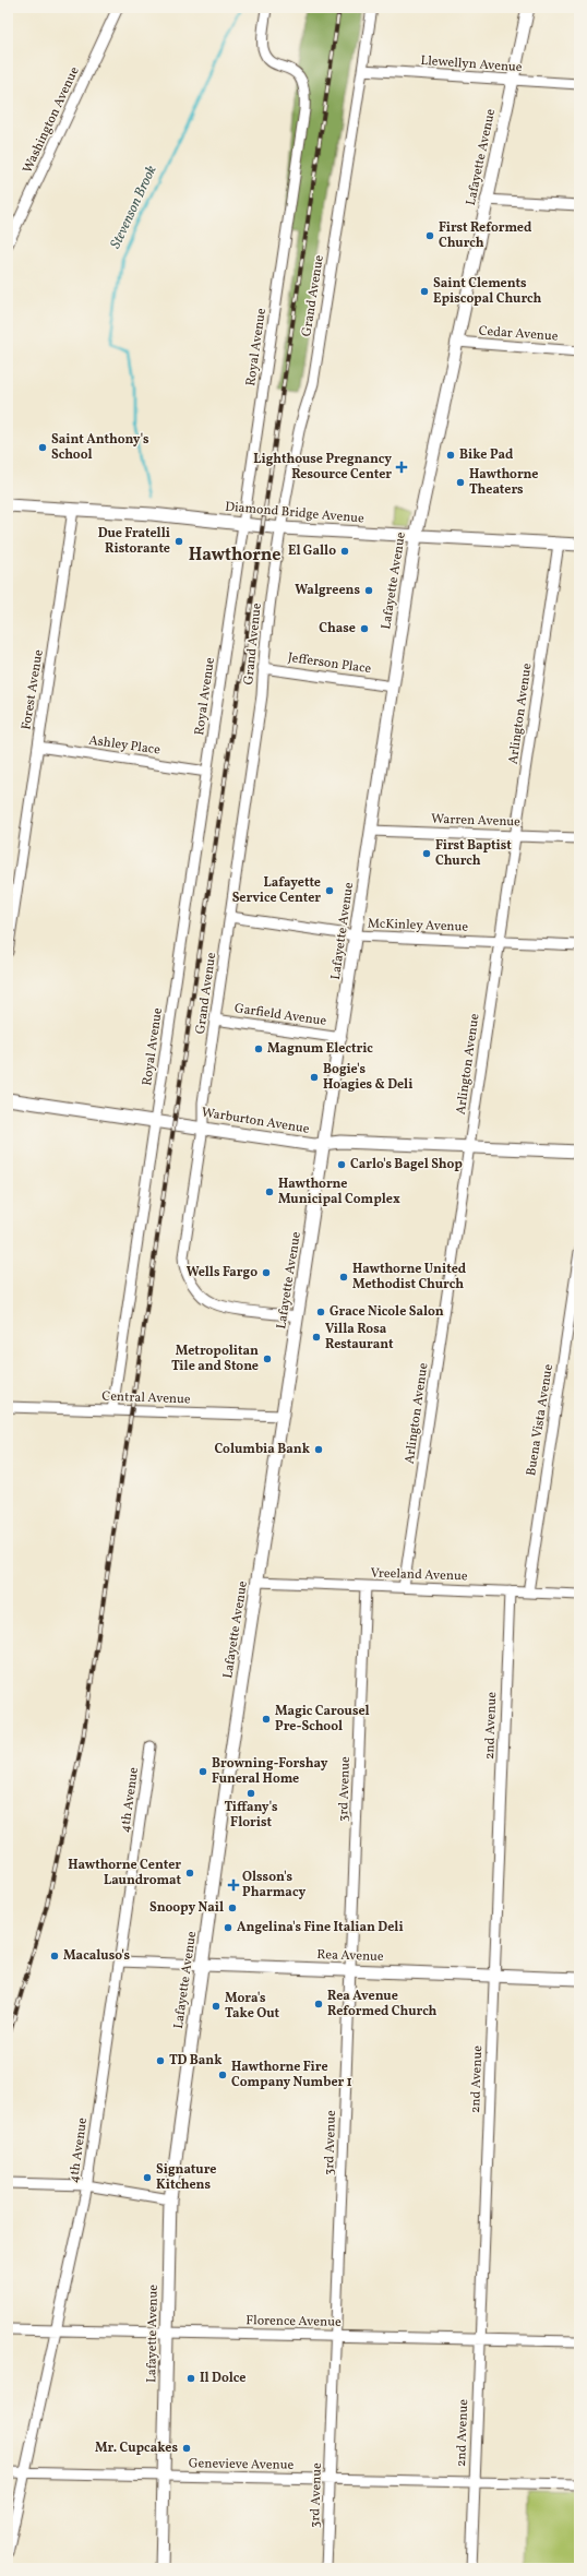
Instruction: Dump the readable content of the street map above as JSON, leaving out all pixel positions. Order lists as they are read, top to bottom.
{
  "streets": {
    "street": [
      "Llewellyn Avenue",
      "Washington Avenue",
      "Lafayette Avenue",
      "Grand Avenue",
      "Cedar Avenue",
      "Royal Avenue",
      "Diamond Bridge Avenue",
      "Jefferson Place",
      "Forest Avenue",
      "Arlington Avenue",
      "Ashley Place",
      "Warren Avenue",
      "McKinley Avenue",
      "Garfield Avenue",
      "Warburton Avenue",
      "Central Avenue",
      "Buena Vista Avenue",
      "Vreeland Avenue",
      "2nd Avenue",
      "3rd Avenue",
      "4th Avenue",
      "Rea Avenue",
      "Florence Avenue",
      "Genevieve Avenue"
    ]
  },
  "crossings": [
    ["Llewellyn Avenue", "Lafayette Avenue"],
    ["Llewellyn Avenue", "Grand Avenue"],
    ["Lafayette Avenue", "Grand Avenue"],
    ["Lafayette Avenue", "Cedar Avenue"],
    ["Lafayette Avenue", "Diamond Bridge Avenue"],
    ["Lafayette Avenue", "Jefferson Place"],
    ["Lafayette Avenue", "Warren Avenue"],
    ["Lafayette Avenue", "McKinley Avenue"],
    ["Lafayette Avenue", "Garfield Avenue"],
    ["Lafayette Avenue", "Warburton Avenue"],
    ["Lafayette Avenue", "Central Avenue"],
    ["Lafayette Avenue", "Vreeland Avenue"],
    ["Lafayette Avenue", "Rea Avenue"],
    ["Lafayette Avenue", "Florence Avenue"],
    ["Lafayette Avenue", "Genevieve Avenue"],
    ["Grand Avenue", "Diamond Bridge Avenue"],
    ["Grand Avenue", "Jefferson Place"],
    ["Grand Avenue", "McKinley Avenue"],
    ["Grand Avenue", "Garfield Avenue"],
    ["Grand Avenue", "Warburton Avenue"],
    ["Royal Avenue", "Diamond Bridge Avenue"],
    ["Royal Avenue", "Ashley Place"],
    ["Royal Avenue", "Warburton Avenue"],
    ["Royal Avenue", "Central Avenue"],
    ["Diamond Bridge Avenue", "Forest Avenue"],
    ["Diamond Bridge Avenue", "Arlington Avenue"],
    ["Forest Avenue", "Ashley Place"],
    ["Arlington Avenue", "Warren Avenue"],
    ["Arlington Avenue", "McKinley Avenue"],
    ["Arlington Avenue", "Warburton Avenue"],
    ["Arlington Avenue", "Vreeland Avenue"],
    ["Buena Vista Avenue", "Vreeland Avenue"],
    ["Vreeland Avenue", "2nd Avenue"],
    ["Vreeland Avenue", "3rd Avenue"],
    ["2nd Avenue", "Rea Avenue"],
    ["2nd Avenue", "Florence Avenue"],
    ["2nd Avenue", "Genevieve Avenue"],
    ["3rd Avenue", "Rea Avenue"],
    ["3rd Avenue", "Florence Avenue"],
    ["3rd Avenue", "Genevieve Avenue"],
    ["4th Avenue", "Rea Avenue"],
    ["4th Avenue", "Florence Avenue"],
    ["4th Avenue", "Genevieve Avenue"]
  ],
  "districts": ["Hawthorne"],
  "water": ["Stevenson Brook"],
  "places": {
    "other": [
      "First Reformed Church",
      "Saint Clements Episcopal Church",
      "Saint Anthony's School",
      "Bike Pad",
      "Hawthorne Theaters",
      "Due Fratelli Ristorante",
      "El Gallo",
      "Walgreens",
      "Chase",
      "First Baptist Church",
      "Lafayette Service Center",
      "Magnum Electric",
      "Bogie's Hoagies & Deli",
      "Carlo's Bagel Shop",
      "Hawthorne Municipal Complex",
      "Wells Fargo",
      "Hawthorne United Methodist Church",
      "Grace Nicole Salon",
      "Villa Rosa Restaurant",
      "Metropolitan Tile and Stone",
      "Columbia Bank",
      "Magic Carousel Pre-School",
      "Browning-Forshay Funeral Home",
      "Tiffany's Florist",
      "Hawthorne Center Laundromat",
      "Snoopy Nail",
      "Angelina's Fine Italian Deli",
      "Macaluso's",
      "Rea Avenue Reformed Church",
      "Mora's Take Out",
      "TD Bank",
      "Hawthorne Fire Company Number 1",
      "Signature Kitchens",
      "Il Dolce",
      "Mr. Cupcakes"
    ],
    "health": ["Lighthouse Pregnancy Resource Center", "Olsson's Pharmacy"]
  }
}
